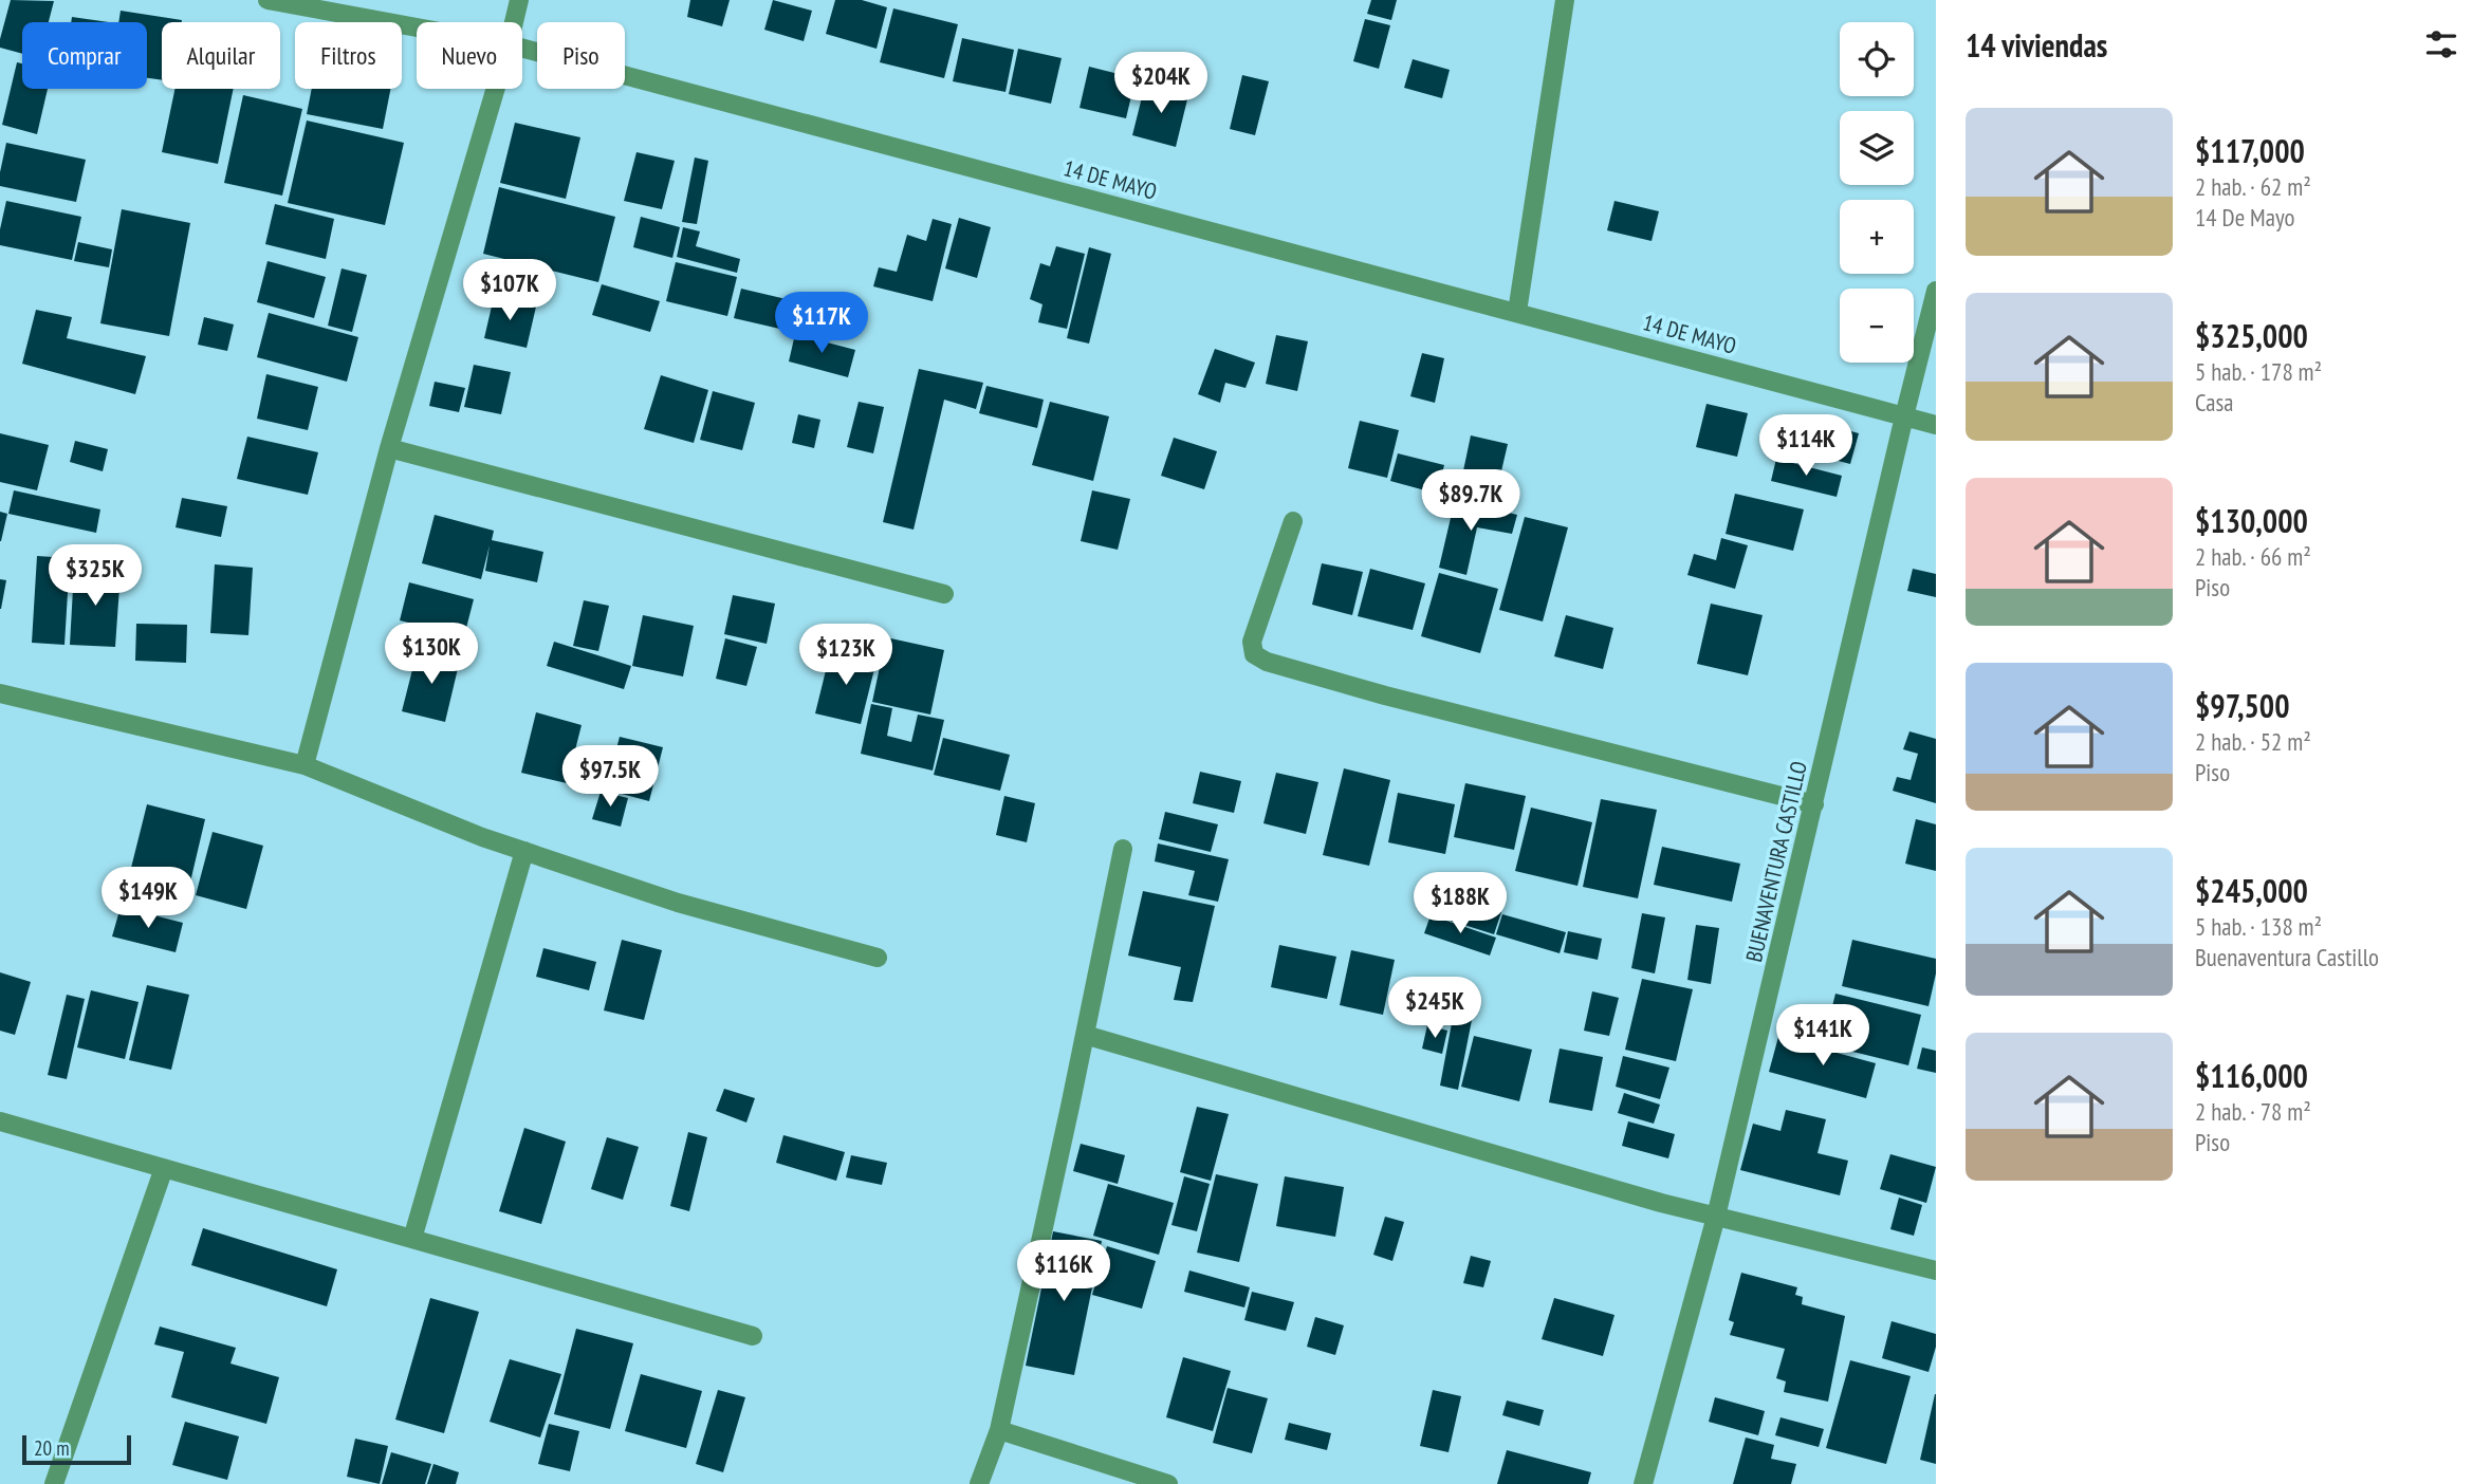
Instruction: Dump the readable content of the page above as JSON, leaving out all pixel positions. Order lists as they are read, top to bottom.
{
  "streets": {
    "street": ["14 DE MAYO", "BUENAVENTURA CASTILLO"]
  },
  "crossings": [
    ["14 DE MAYO", "BUENAVENTURA CASTILLO"]
  ],
  "scale_bar": "20 m",
  "page": {
    "heading": "14 viviendas",
    "map_buttons": ["+", "−"],
    "chip": [
      "Comprar",
      "Alquilar",
      "Filtros",
      "Nuevo",
      "Piso"
    ],
    "price": [
      "$204K",
      "$107K",
      "$117K",
      "$114K",
      "$89.7K",
      "$325K",
      "$130K",
      "$123K",
      "$97.5K",
      "$149K",
      "$188K",
      "$245K",
      "$141K",
      "$116K"
    ],
    "list": [
      {
        "name": "$117,000",
        "note": "2 hab. · 62 m² · 14 De Mayo"
      },
      {
        "name": "$325,000",
        "note": "5 hab. · 178 m² · Casa"
      },
      {
        "name": "$130,000",
        "note": "2 hab. · 66 m² · Piso"
      },
      {
        "name": "$97,500",
        "note": "2 hab. · 52 m² · Piso"
      },
      {
        "name": "$245,000",
        "note": "5 hab. · 138 m² · Buenaventura Castillo"
      },
      {
        "name": "$116,000",
        "note": "2 hab. · 78 m² · Piso"
      }
    ],
    "scale": "20 m"
  }
}
